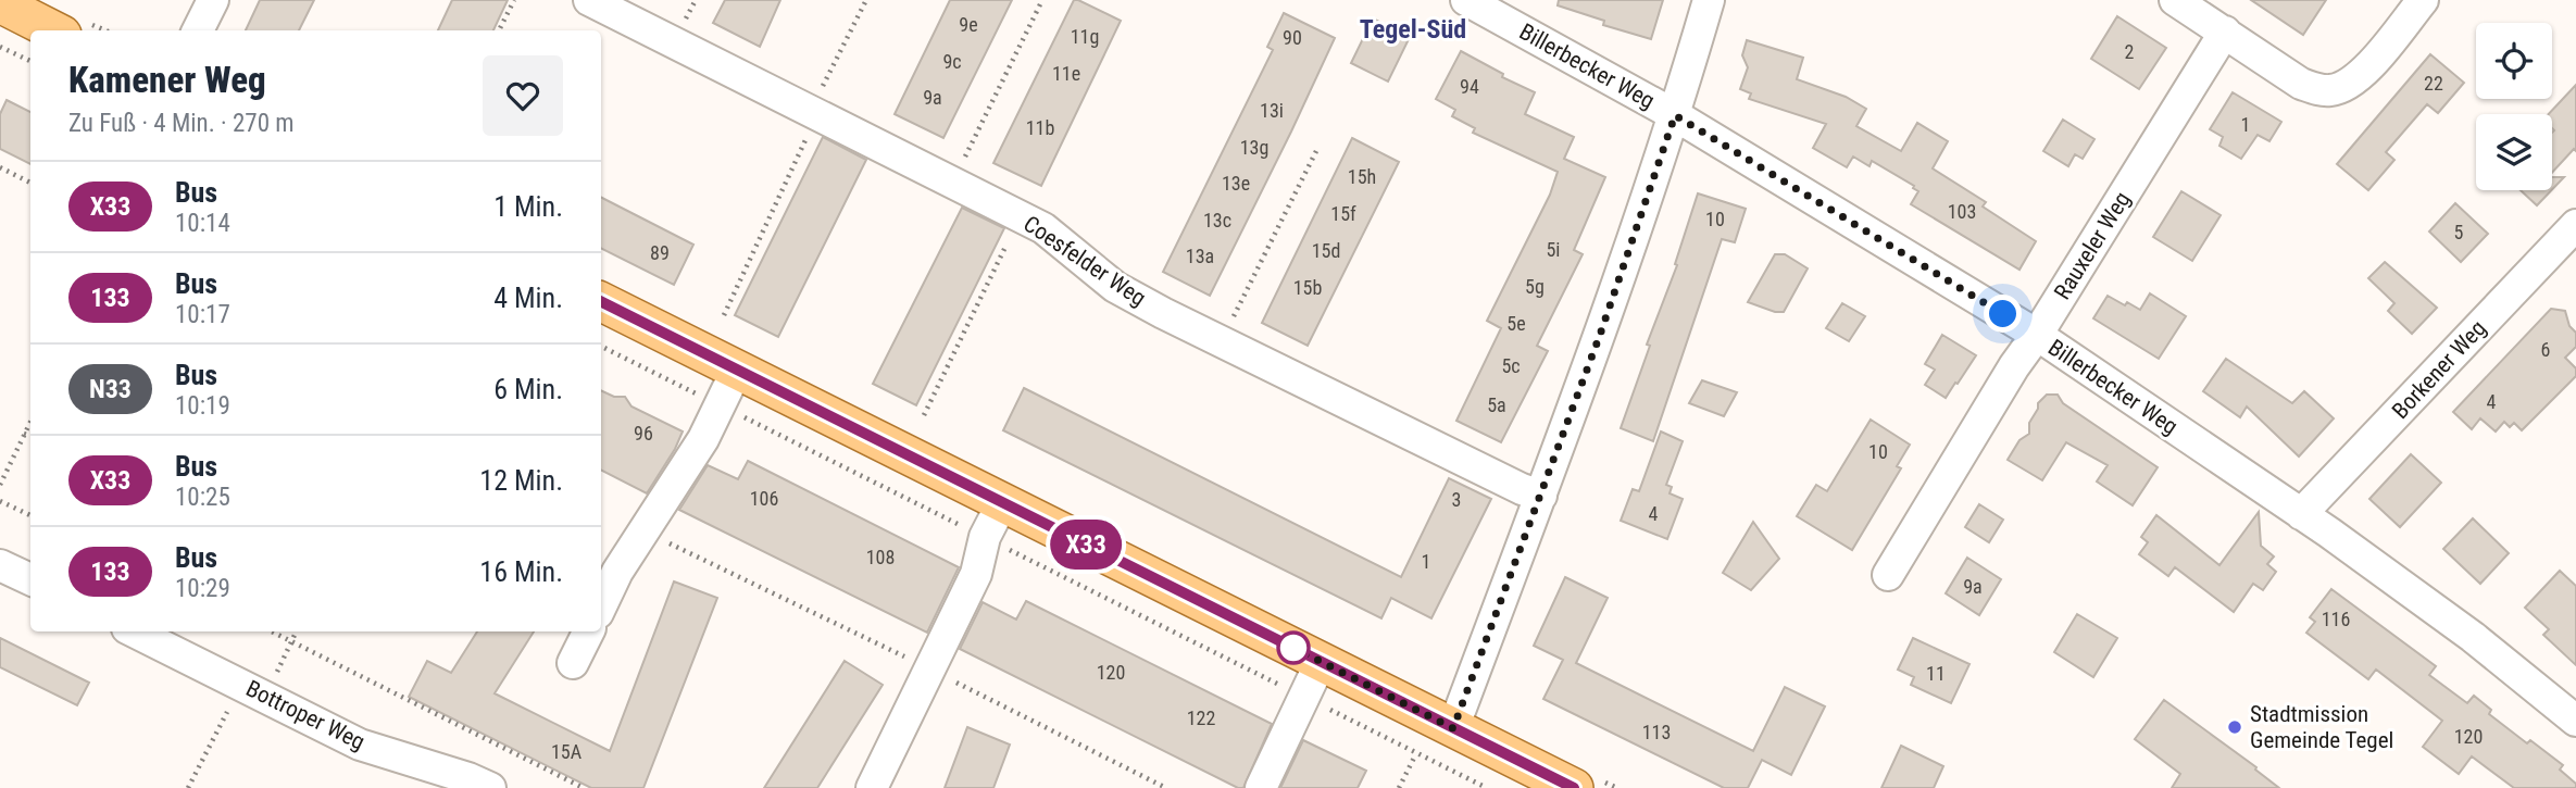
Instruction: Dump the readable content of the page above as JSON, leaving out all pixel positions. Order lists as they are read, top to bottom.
{
  "streets": {
    "street": [
      "Billerbecker Weg",
      "Rauxeler Weg",
      "Coesfelder Weg",
      "Borkener Weg",
      "Bottroper Weg"
    ]
  },
  "crossings": [
    ["Billerbecker Weg", "Rauxeler Weg"],
    ["Billerbecker Weg", "Borkener Weg"]
  ],
  "districts": ["Tegel-Süd"],
  "places": ["Stadtmission Gemeinde Tegel"],
  "lines": ["bus line X33"],
  "house_numbers": [
    "9e",
    "11g",
    "90",
    "2",
    "9c",
    "11e",
    "22",
    "94",
    "9a",
    "13i",
    "1",
    "11b",
    "13g",
    "15h",
    "13e",
    "103",
    "15f",
    "10",
    "13c",
    "5",
    "5i",
    "15d",
    "89",
    "13a",
    "5g",
    "15b",
    "5e",
    "6",
    "5c",
    "4",
    "5a",
    "96",
    "10",
    "106",
    "3",
    "4",
    "108",
    "1",
    "9a",
    "116",
    "120",
    "11",
    "122",
    "113",
    "120",
    "15A"
  ],
  "page": {
    "on_map": "X33",
    "heading": ["Kamener Weg", "Zu Fuß · 4 Min. · 270 m"],
    "list": [
      {
        "mark": "X33",
        "name": "Bus",
        "note": "10:14",
        "value": "1 Min."
      },
      {
        "mark": "133",
        "name": "Bus",
        "note": "10:17",
        "value": "4 Min."
      },
      {
        "mark": "N33",
        "name": "Bus",
        "note": "10:19",
        "value": "6 Min."
      },
      {
        "mark": "X33",
        "name": "Bus",
        "note": "10:25",
        "value": "12 Min."
      },
      {
        "mark": "133",
        "name": "Bus",
        "note": "10:29",
        "value": "16 Min."
      }
    ]
  }
}
